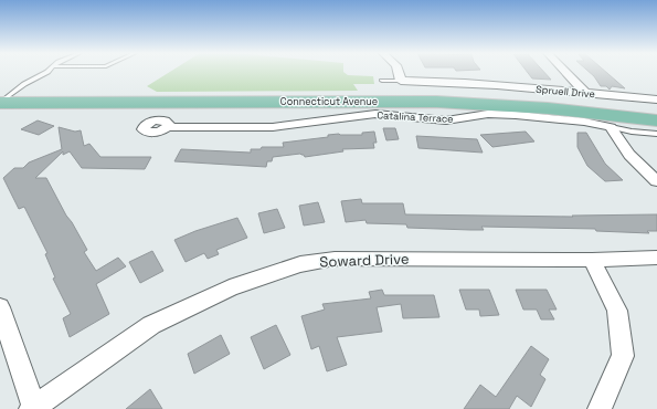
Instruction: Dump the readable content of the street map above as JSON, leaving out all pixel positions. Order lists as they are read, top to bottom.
{
  "streets": {
    "main road": ["Connecticut Avenue"],
    "street": ["Spruell Drive", "Catalina Terrace", "Soward Drive"]
  }
}
